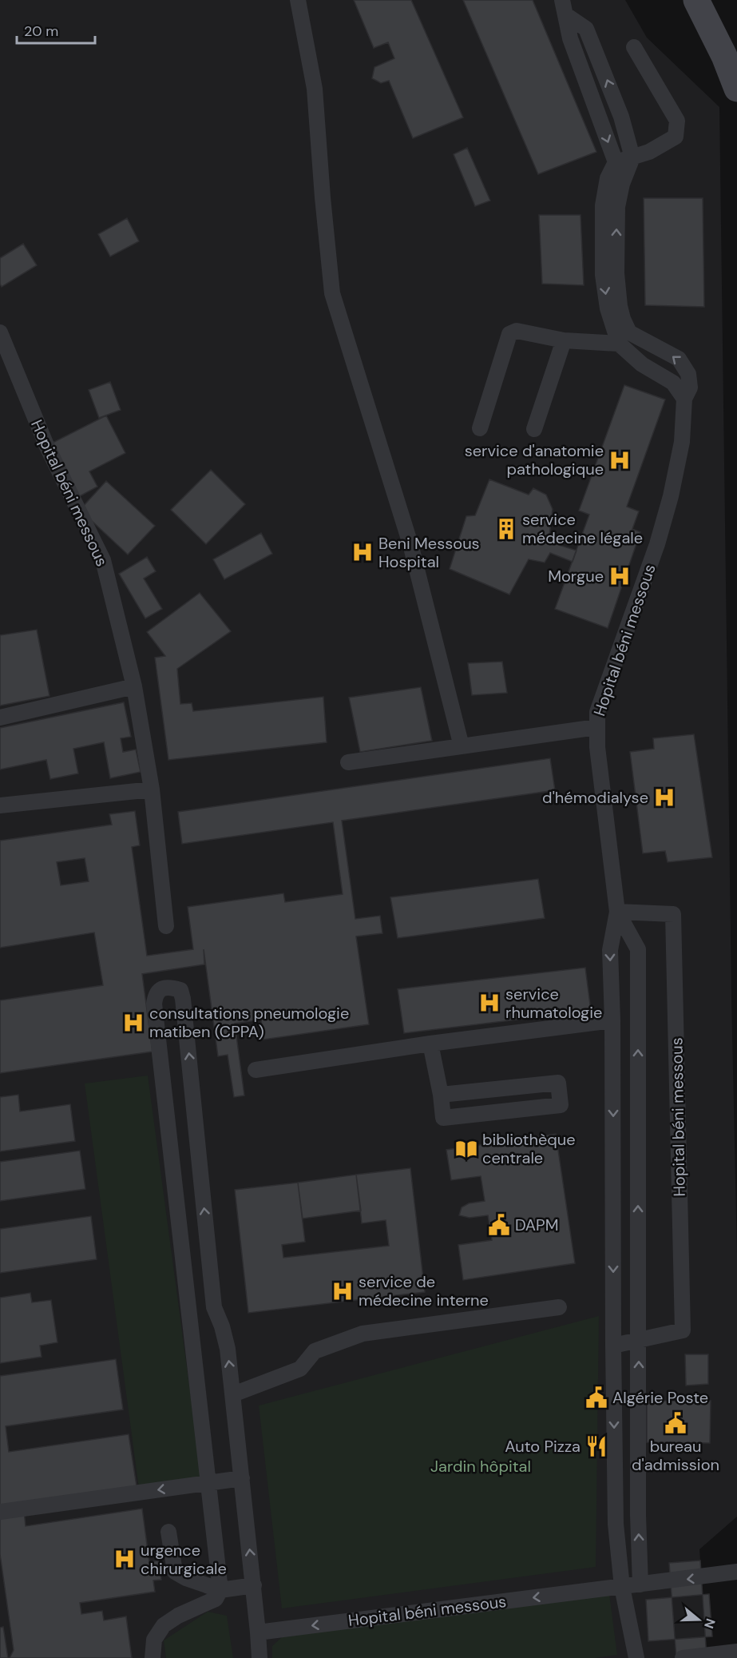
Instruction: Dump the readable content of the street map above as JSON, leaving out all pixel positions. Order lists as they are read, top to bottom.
{
  "streets": {
    "lane": ["Hopital béni messous"]
  },
  "parks": ["Jardin hôpital"],
  "places": {
    "hospital": [
      "service d'anatomie pathologique",
      "Beni Messous Hospital",
      "Morgue",
      "d'hémodialyse",
      "service rhumatologie",
      "consultations pneumologie matiben (CPPA)",
      "service de médecine interne",
      "urgence chirurgicale"
    ],
    "building": ["service médecine légale"],
    "library": ["bibliothèque centrale"],
    "public building": ["DAPM", "Algérie Poste", "bureau d'admission"],
    "restaurant": ["Auto Pizza"]
  },
  "scale_bar": "20 m",
  "north": "right"
}
